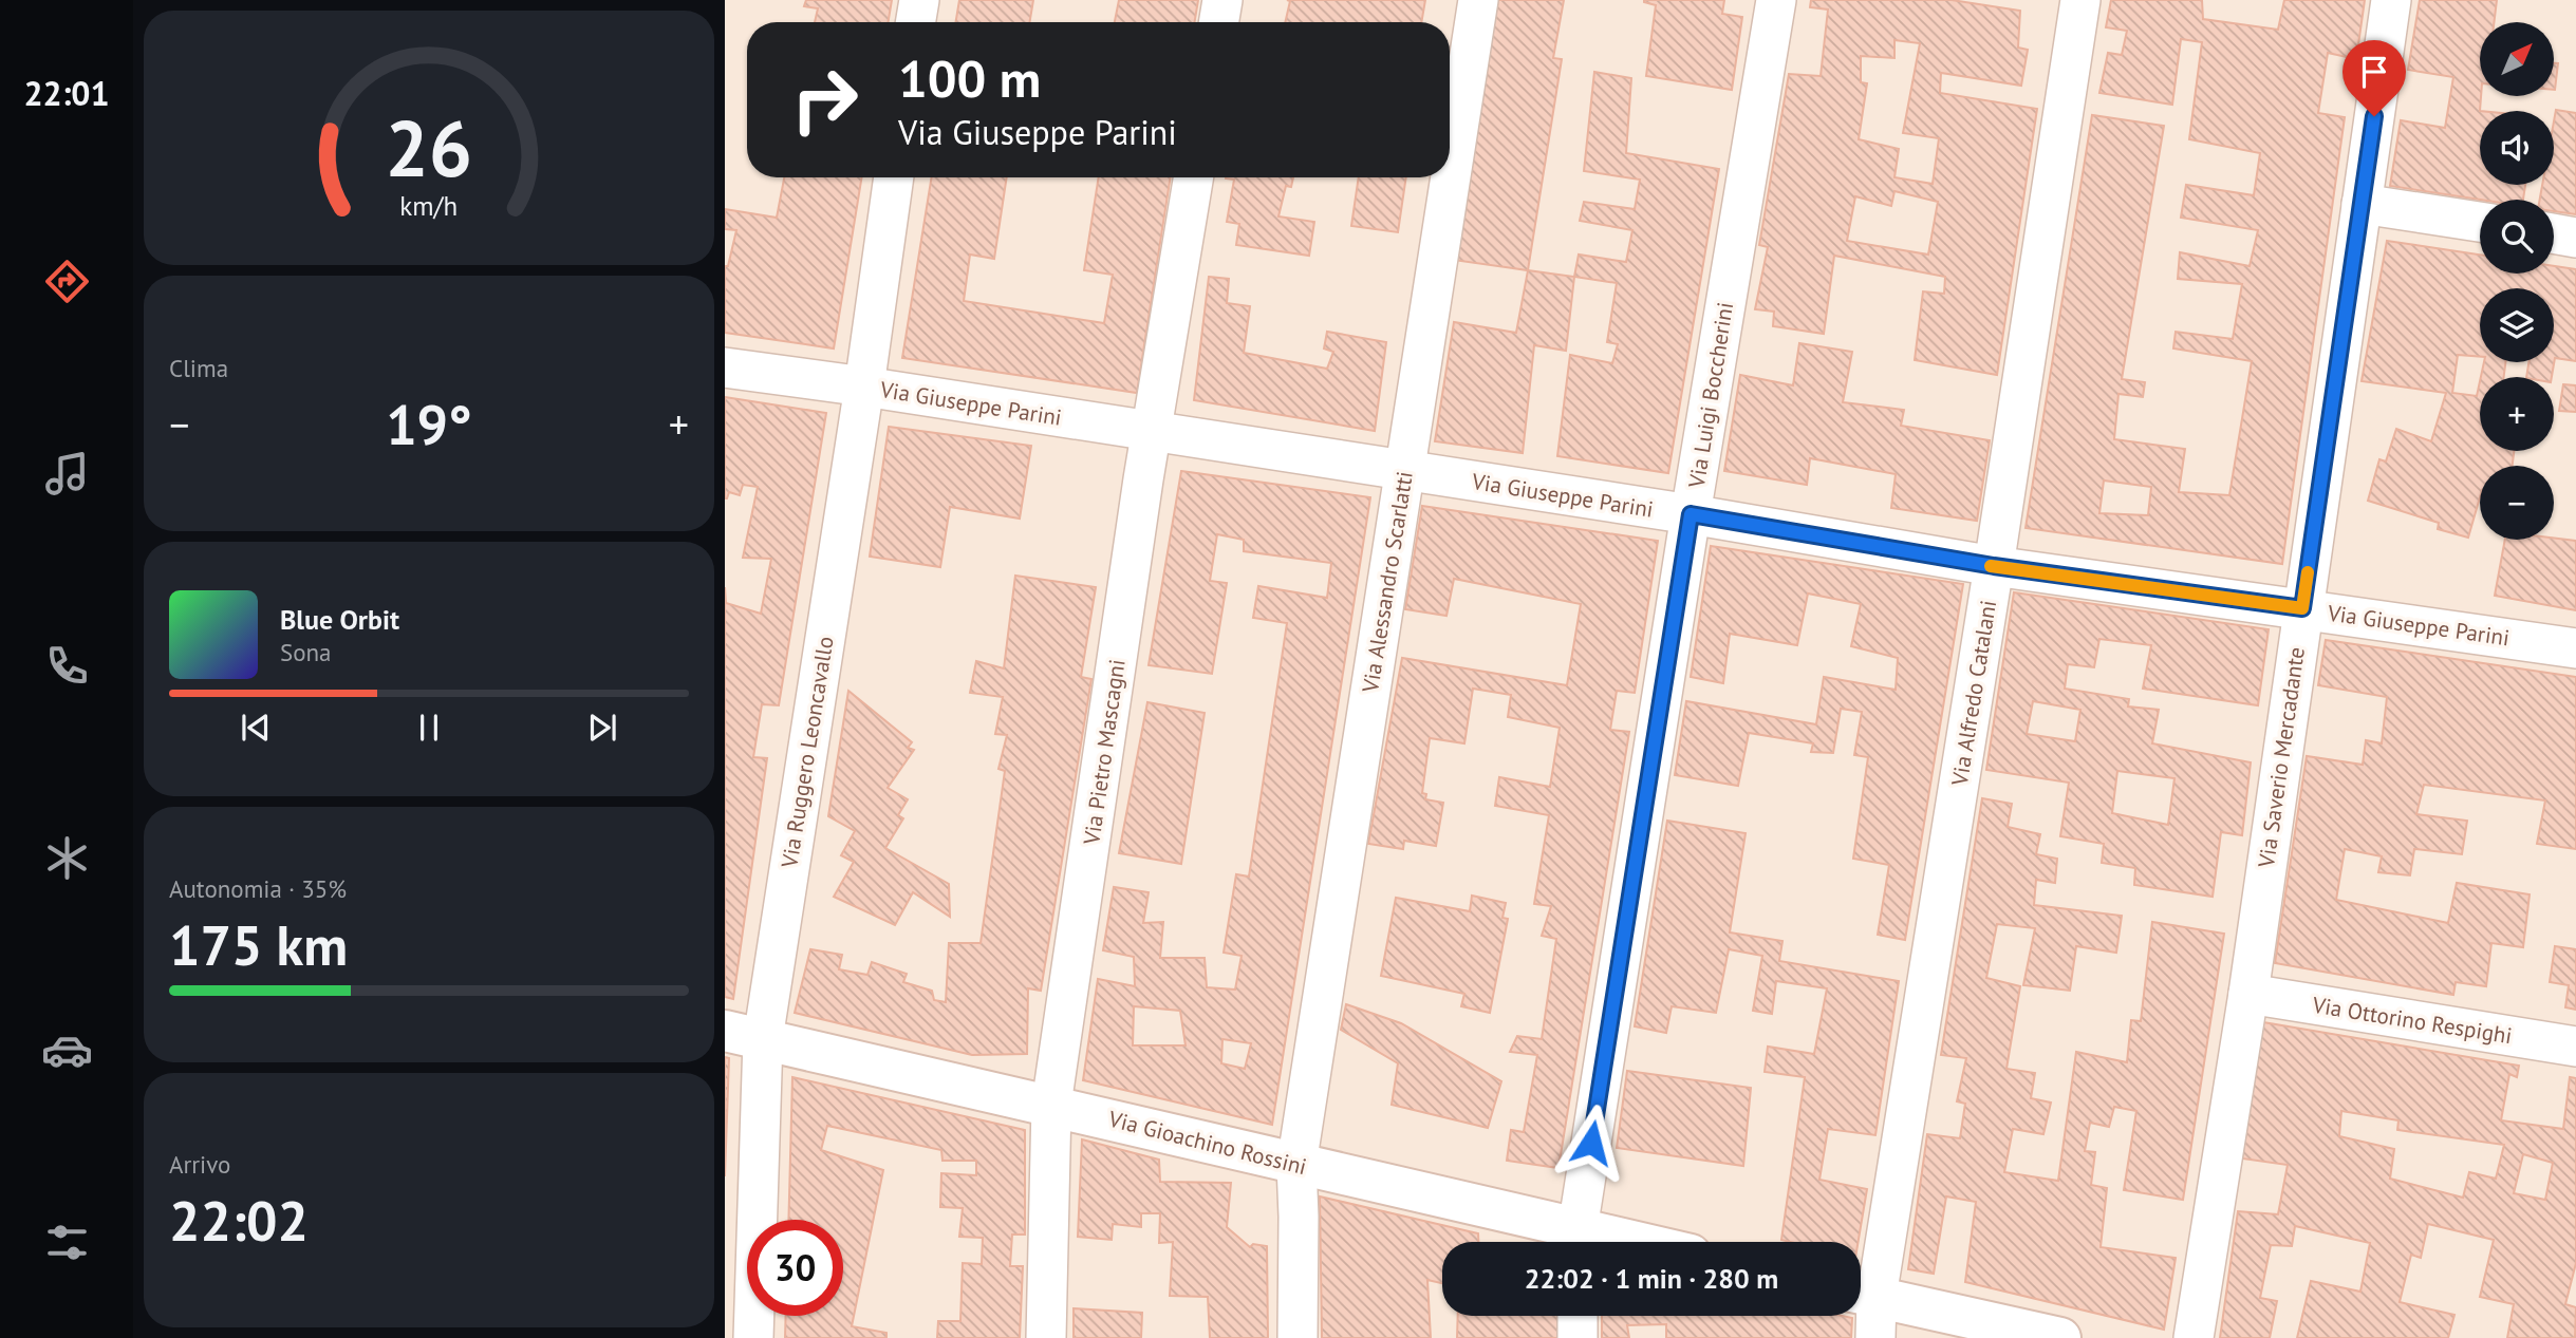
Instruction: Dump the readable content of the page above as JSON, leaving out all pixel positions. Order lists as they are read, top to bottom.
{
  "streets": {
    "street": [
      "Via Luigi Boccherini",
      "Via Giuseppe Parini",
      "Via Alessandro Scarlatti",
      "Via Alfredo Catalani",
      "Via Ruggero Leoncavallo",
      "Via Pietro Mascagni",
      "Via Saverio Mercadante",
      "Via Ottorino Respighi",
      "Via Gioachino Rossini"
    ]
  },
  "crossings": [
    ["Via Luigi Boccherini", "Via Giuseppe Parini"],
    ["Via Luigi Boccherini", "Via Gioachino Rossini"],
    ["Via Giuseppe Parini", "Via Alessandro Scarlatti"],
    ["Via Giuseppe Parini", "Via Alfredo Catalani"],
    ["Via Giuseppe Parini", "Via Ruggero Leoncavallo"],
    ["Via Giuseppe Parini", "Via Pietro Mascagni"],
    ["Via Giuseppe Parini", "Via Saverio Mercadante"],
    ["Via Alessandro Scarlatti", "Via Gioachino Rossini"],
    ["Via Ruggero Leoncavallo", "Via Gioachino Rossini"],
    ["Via Pietro Mascagni", "Via Gioachino Rossini"],
    ["Via Saverio Mercadante", "Via Ottorino Respighi"]
  ],
  "north": "top right",
  "page": {
    "tabs": "22:01",
    "map_buttons": ["+", "−"],
    "turn": ["100 m", "Via Giuseppe Parini"],
    "tile": [
      "Clima",
      ["Autonomia · 35%", "175 km"],
      ["Arrivo", "22:02"]
    ],
    "heat": ["−", "19°", "+"],
    "song": ["Blue Orbit", "Sona"],
    "limit": "30",
    "trip": "22:02 · 1 min · 280 m",
    "gauge": ["26", "km/h"]
  }
}
